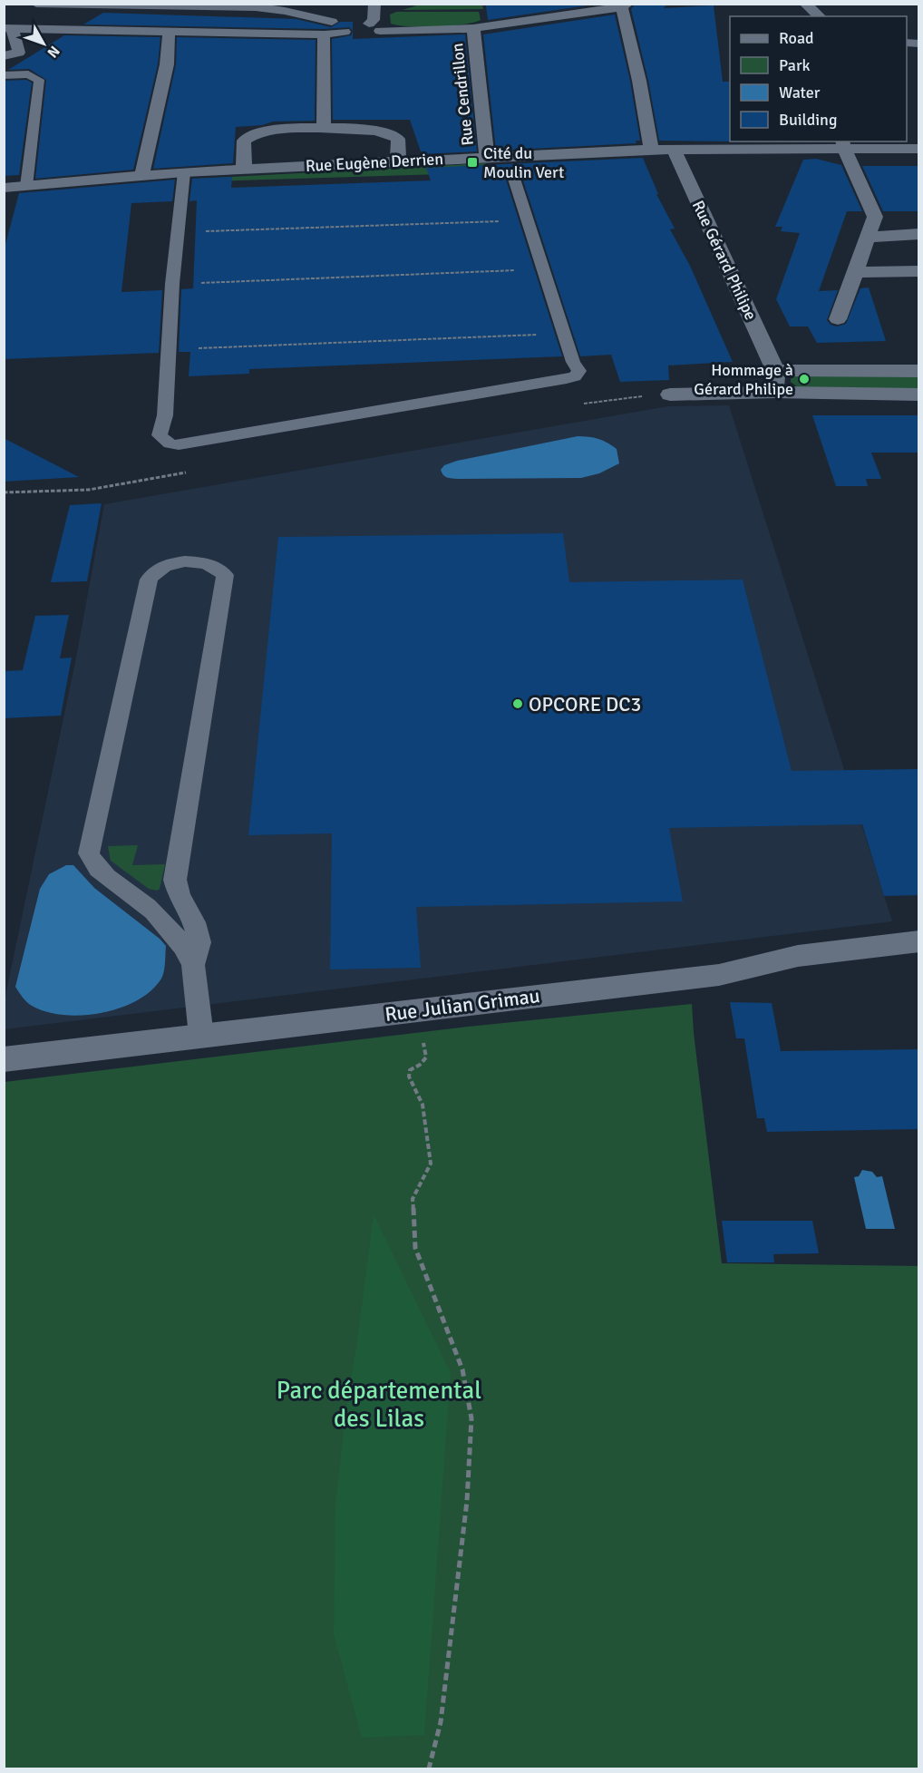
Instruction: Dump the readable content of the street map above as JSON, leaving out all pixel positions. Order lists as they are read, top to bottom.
{
  "streets": {
    "street": [
      "Rue Cendrillon",
      "Rue Eugène Derrien",
      "Rue Gérard Philipe",
      "Rue Julian Grimau"
    ]
  },
  "crossings": [
    ["Rue Cendrillon", "Rue Eugène Derrien"],
    ["Rue Eugène Derrien", "Rue Gérard Philipe"]
  ],
  "parks": ["Parc départemental des Lilas"],
  "places": {
    "transit": ["Cité du Moulin Vert"],
    "other": ["Hommage à Gérard Philipe", "OPCORE DC3"]
  },
  "legend": [
    "Road",
    "Park",
    "Water",
    "Building"
  ],
  "north": "bottom right"
}
